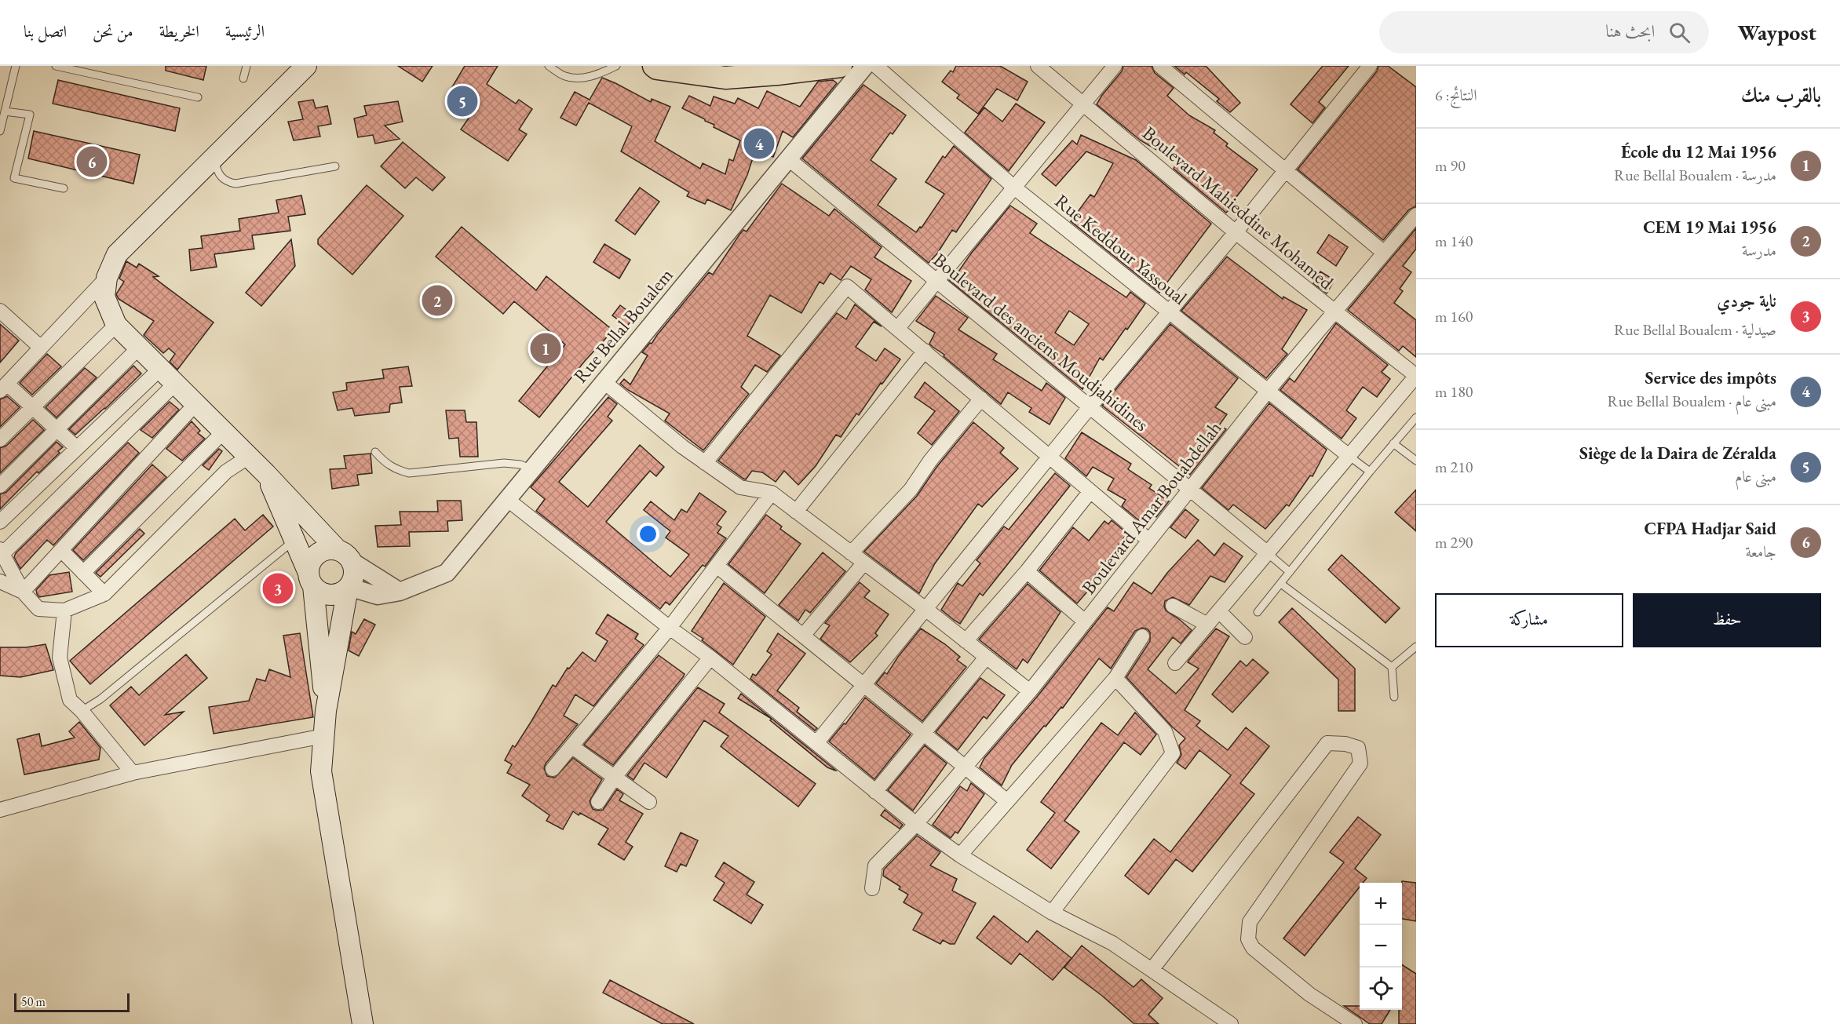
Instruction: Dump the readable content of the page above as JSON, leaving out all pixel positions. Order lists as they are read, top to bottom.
{
  "streets": {
    "street": [
      "Boulevard Mahieddine Mohamed",
      "Rue Keddour Yassoual",
      "Rue Bellal Boualem",
      "Boulevard des anciens Moudjahidines",
      "Boulevard Amar Bouabdellah"
    ]
  },
  "crossings": [
    ["Boulevard Mahieddine Mohamed", "Boulevard Amar Bouabdellah"],
    ["Rue Keddour Yassoual", "Boulevard Amar Bouabdellah"],
    ["Rue Bellal Boualem", "Boulevard des anciens Moudjahidines"],
    ["Boulevard des anciens Moudjahidines", "Boulevard Amar Bouabdellah"]
  ],
  "scale_bar": "50 m",
  "page": {
    "header": "Waypost",
    "search": "ابحث هنا",
    "nav": [
      "الرئيسية",
      "الخريطة",
      "من نحن",
      "اتصل بنا"
    ],
    "heading": ["بالقرب منك", "النتائج: 6"],
    "pins": [
      "5",
      "4",
      "6",
      "2",
      "1",
      "3"
    ],
    "list": [
      {
        "mark": "1",
        "name": "École du 12 Mai 1956",
        "note": "مدرسة · Rue Bellal Boualem",
        "value": "90 m"
      },
      {
        "mark": "2",
        "name": "CEM 19 Mai 1956",
        "note": "مدرسة",
        "value": "140 m"
      },
      {
        "mark": "3",
        "name": "ناية جودي",
        "note": "صيدلية · Rue Bellal Boualem",
        "value": "160 m"
      },
      {
        "mark": "4",
        "name": "Service des impôts",
        "note": "مبنى عام · Rue Bellal Boualem",
        "value": "180 m"
      },
      {
        "mark": "5",
        "name": "Siège de la Daira de Zéralda",
        "note": "مبنى عام",
        "value": "210 m"
      },
      {
        "mark": "6",
        "name": "CFPA Hadjar Said",
        "note": "جامعة",
        "value": "290 m"
      }
    ],
    "buttons": ["حفظ", "مشاركة"],
    "map_buttons": ["+", "−"],
    "scale": "50 m"
  }
}
